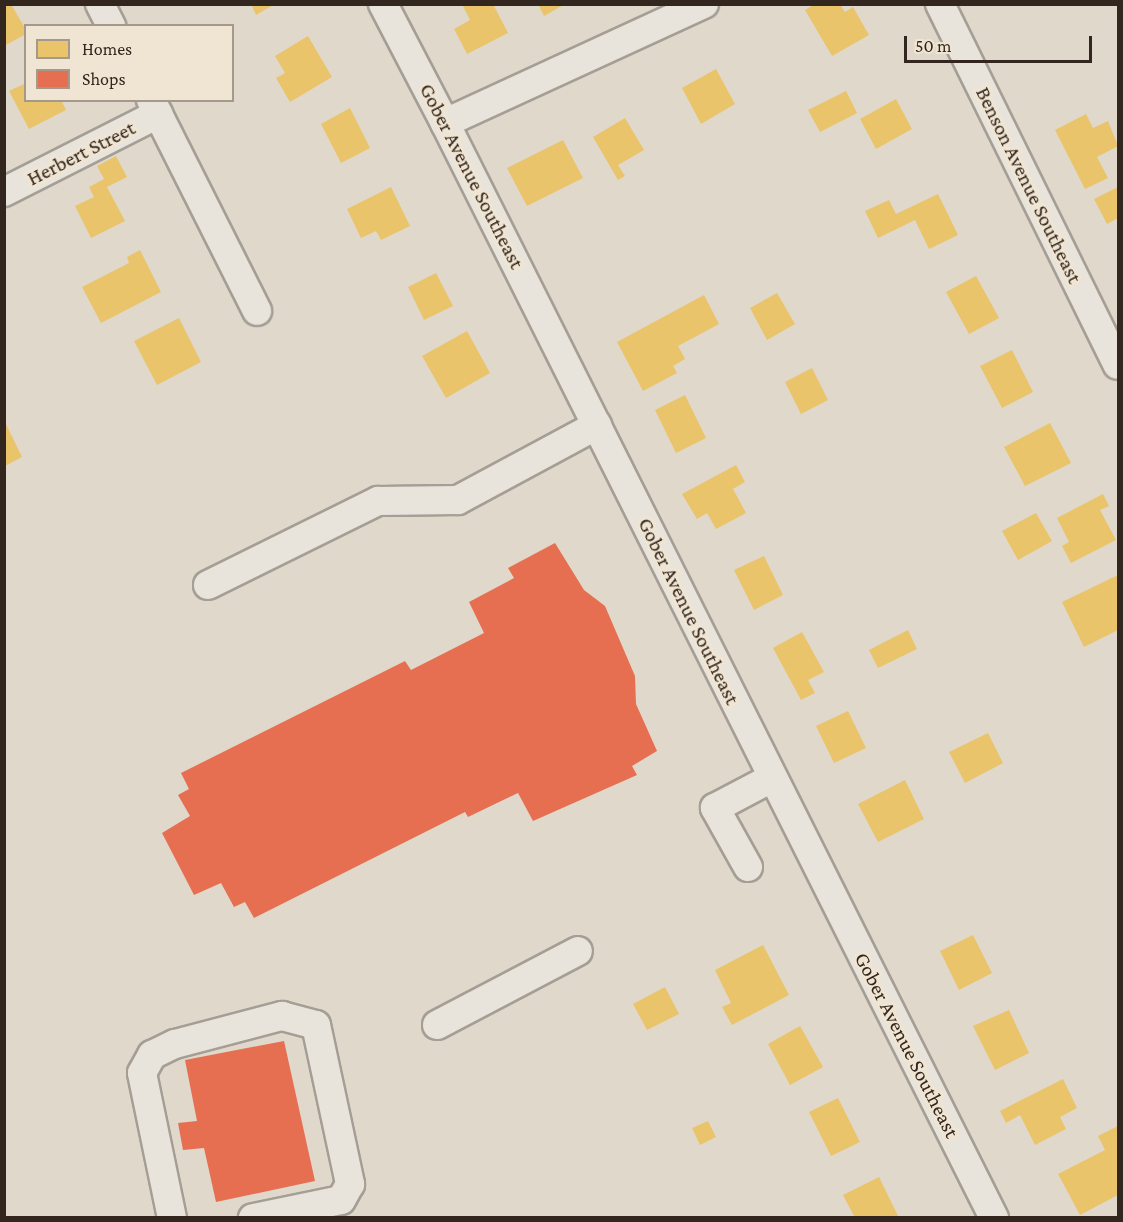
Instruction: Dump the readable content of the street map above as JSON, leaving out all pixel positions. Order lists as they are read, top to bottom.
{
  "streets": {
    "street": ["Herbert Street", "Gober Avenue Southeast", "Benson Avenue Southeast"]
  },
  "legend": ["Homes", "Shops"],
  "scale_bar": "50 m"
}
